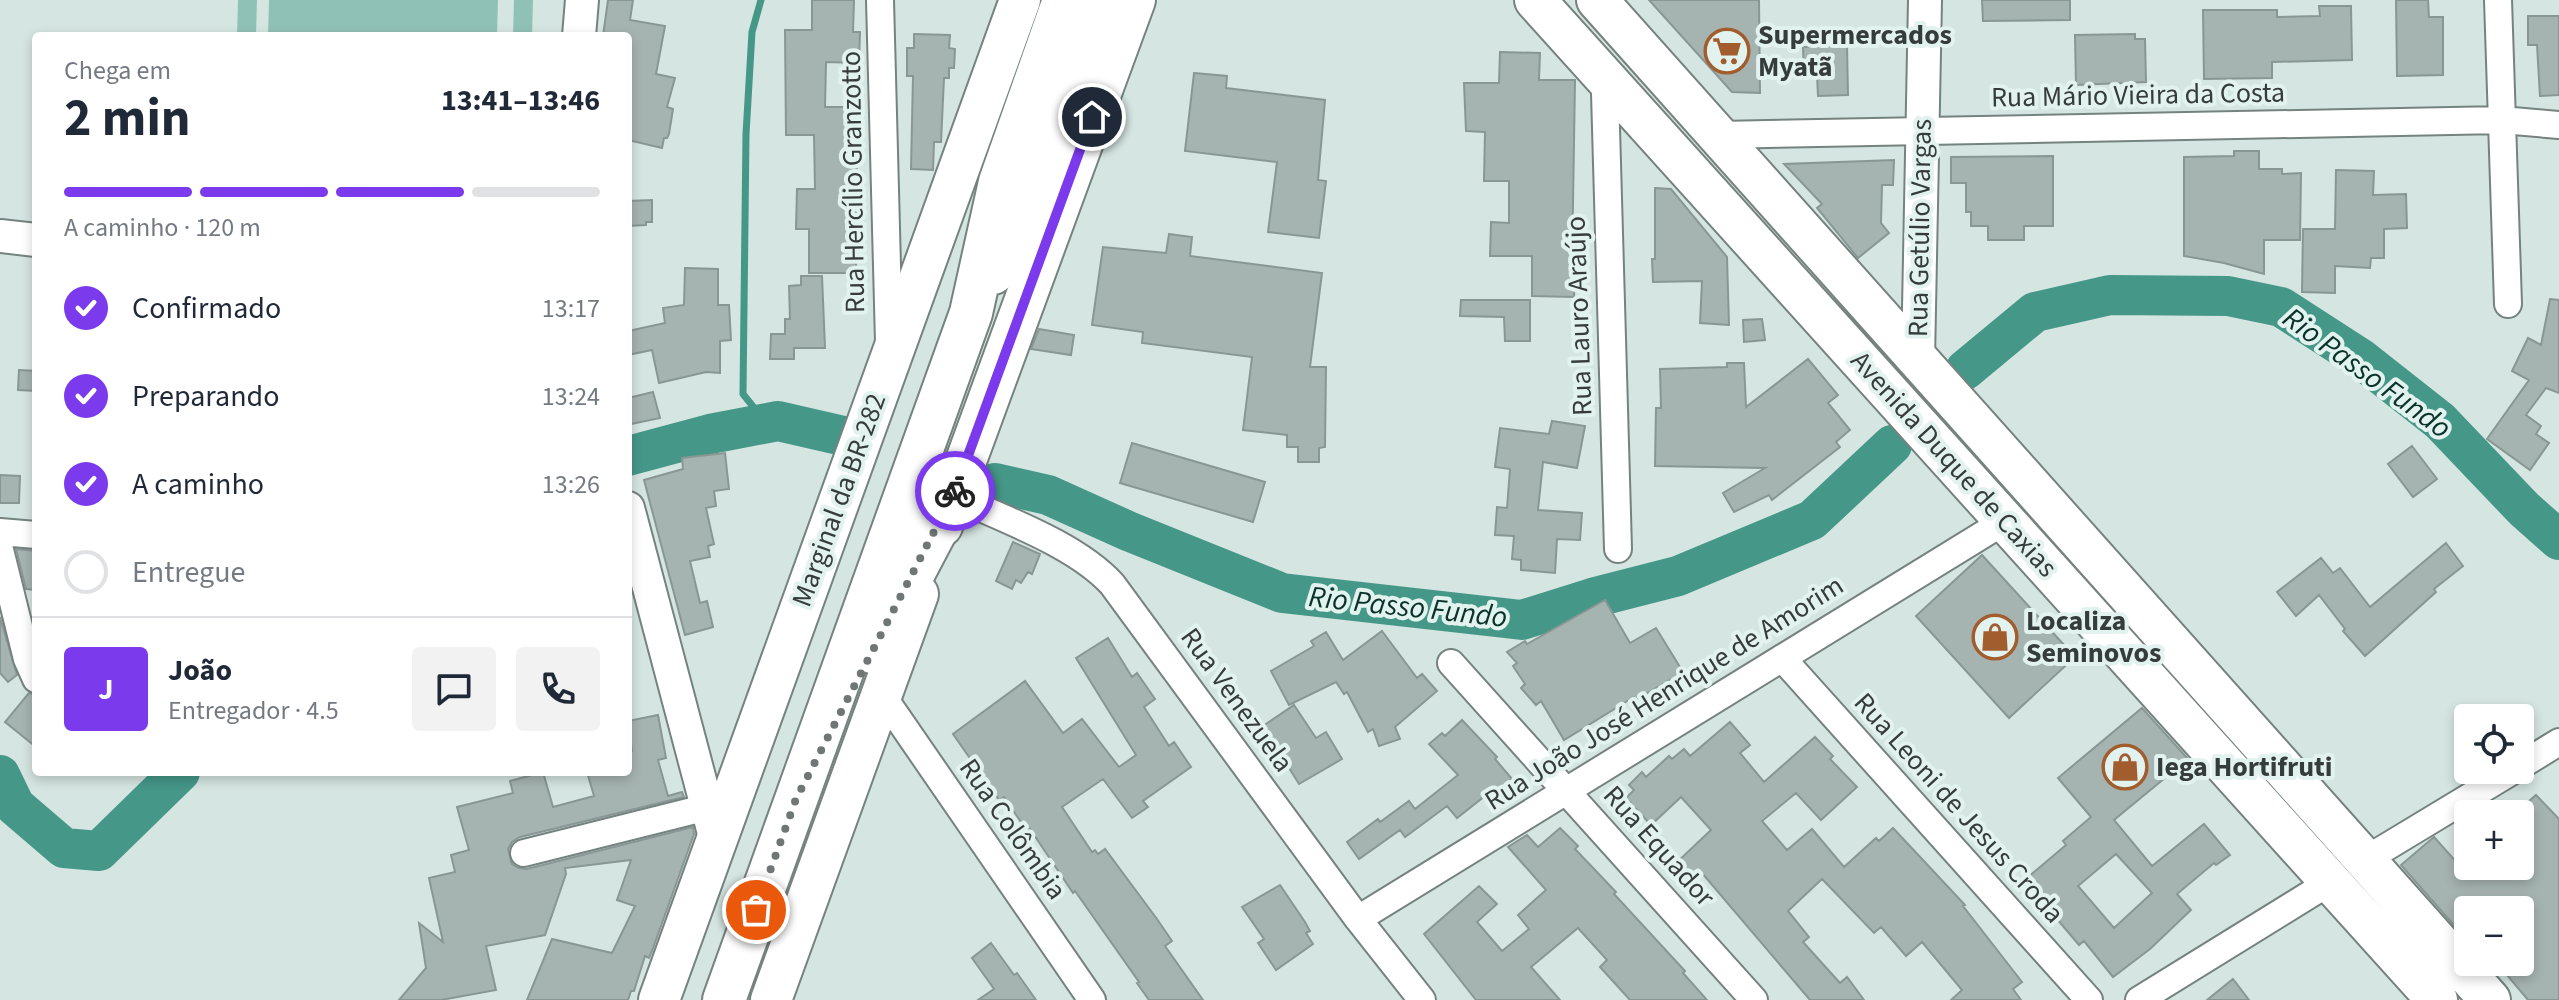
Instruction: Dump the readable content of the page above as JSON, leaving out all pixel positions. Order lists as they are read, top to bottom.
{
  "streets": {
    "main road": ["Avenida Duque de Caxias", "Marginal da BR-282"],
    "street": [
      "Rua Mário Vieira da Costa",
      "Rua Hercílio Granzotto",
      "Rua Getúlio Vargas",
      "Rua Lauro Araújo",
      "Rua João José Henrique de Amorim",
      "Rua Venezuela",
      "Rua Leoni de Jesus Croda",
      "Rua Colômbia",
      "Rua Equador"
    ]
  },
  "crossings": [
    ["Rua Mário Vieira da Costa", "Rua Getúlio Vargas"],
    ["Rua Mário Vieira da Costa", "Avenida Duque de Caxias"],
    ["Rua Hercílio Granzotto", "Marginal da BR-282"],
    ["Rua Getúlio Vargas", "Avenida Duque de Caxias"],
    ["Rua Lauro Araújo", "Avenida Duque de Caxias"],
    ["Avenida Duque de Caxias", "Rua João José Henrique de Amorim"],
    ["Rua João José Henrique de Amorim", "Rua Venezuela"],
    ["Rua João José Henrique de Amorim", "Rua Leoni de Jesus Croda"],
    ["Rua João José Henrique de Amorim", "Rua Equador"]
  ],
  "water": ["Rio Passo Fundo"],
  "places": {
    "supermarket": ["Supermercados Myatã"],
    "shop": ["Localiza Seminovos", "Iega Hortifruti"]
  },
  "page": {
    "heading": ["2 min", "Chega em", "13:41–13:46"],
    "panel": ["João", "Entregador · 4.5"],
    "bar": "A caminho · 120 m",
    "list": [
      ["Confirmado", "13:17"],
      ["Preparando", "13:24"],
      ["A caminho", "13:26"],
      "Entregue"
    ],
    "round": "J",
    "map_buttons": ["+", "−"]
  }
}
